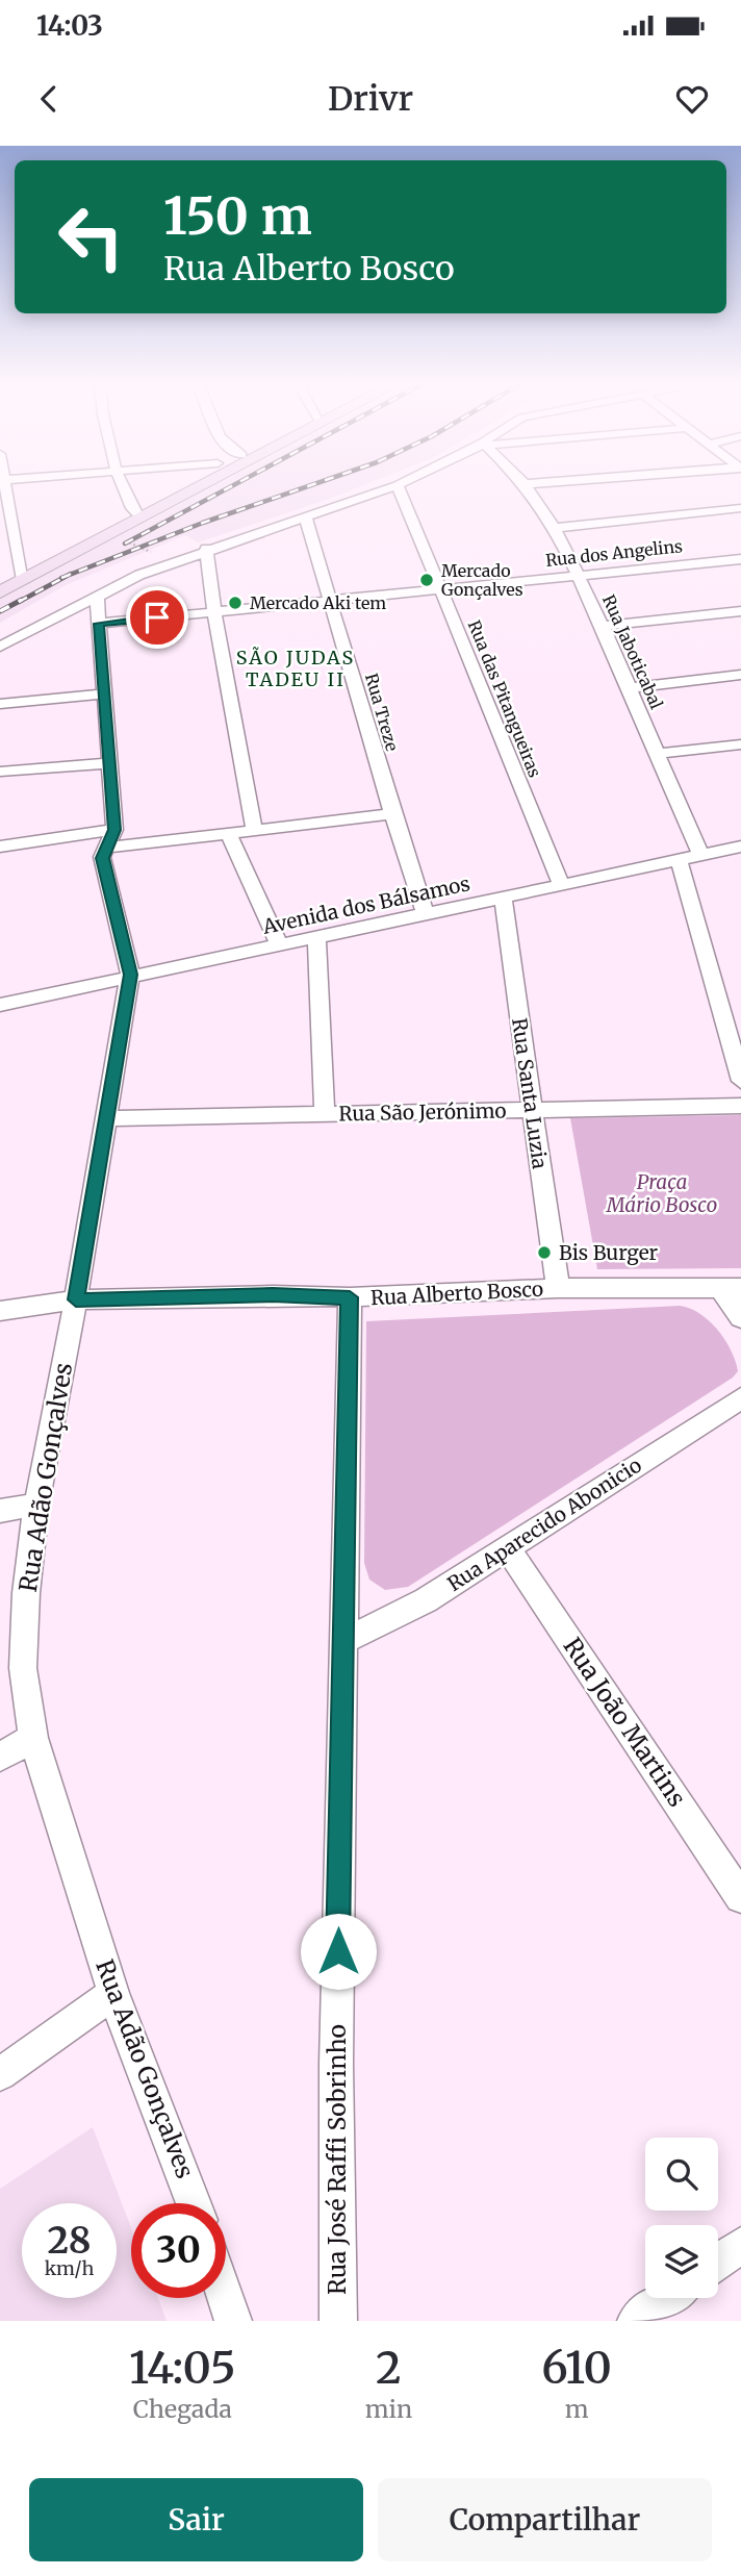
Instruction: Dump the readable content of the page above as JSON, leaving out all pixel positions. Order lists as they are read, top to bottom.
{
  "streets": {
    "street": [
      "Rua dos Angelins",
      "Rua Jaboticabal",
      "Rua das Pitangueiras",
      "Rua Treze",
      "Avenida dos Bálsamos",
      "Rua Santa Luzia",
      "Rua São Jerónimo",
      "Rua Alberto Bosco",
      "Rua Adão Gonçalves",
      "Rua Aparecido Abonicio",
      "Rua João Martins",
      "Rua José Raffi Sobrinho"
    ]
  },
  "crossings": [
    ["Rua dos Angelins", "Rua Jaboticabal"],
    ["Rua dos Angelins", "Rua das Pitangueiras"],
    ["Rua dos Angelins", "Rua Treze"],
    ["Rua Jaboticabal", "Avenida dos Bálsamos"],
    ["Rua das Pitangueiras", "Avenida dos Bálsamos"],
    ["Rua Treze", "Avenida dos Bálsamos"],
    ["Avenida dos Bálsamos", "Rua Santa Luzia"],
    ["Avenida dos Bálsamos", "Rua Adão Gonçalves"],
    ["Rua Santa Luzia", "Rua São Jerónimo"],
    ["Rua Santa Luzia", "Rua Alberto Bosco"],
    ["Rua São Jerónimo", "Rua Adão Gonçalves"],
    ["Rua Alberto Bosco", "Rua Adão Gonçalves"],
    ["Rua Alberto Bosco", "Rua José Raffi Sobrinho"],
    ["Rua Aparecido Abonicio", "Rua João Martins"],
    ["Rua Aparecido Abonicio", "Rua José Raffi Sobrinho"]
  ],
  "districts": ["SÃO JUDAS TADEU II"],
  "parks": ["Praça Mário Bosco"],
  "places": ["Mercado Gonçalves", "Mercado Aki tem", "Bis Burger"],
  "page": {
    "status": "14:03",
    "header": "Drivr",
    "turn": ["150 m", "Rua Alberto Bosco"],
    "speed": "28 km/h",
    "limit": "30",
    "eta": [
      "14:05",
      "Chegada",
      "2",
      "min",
      "610",
      "m"
    ],
    "buttons": ["Sair", "Compartilhar"]
  }
}
